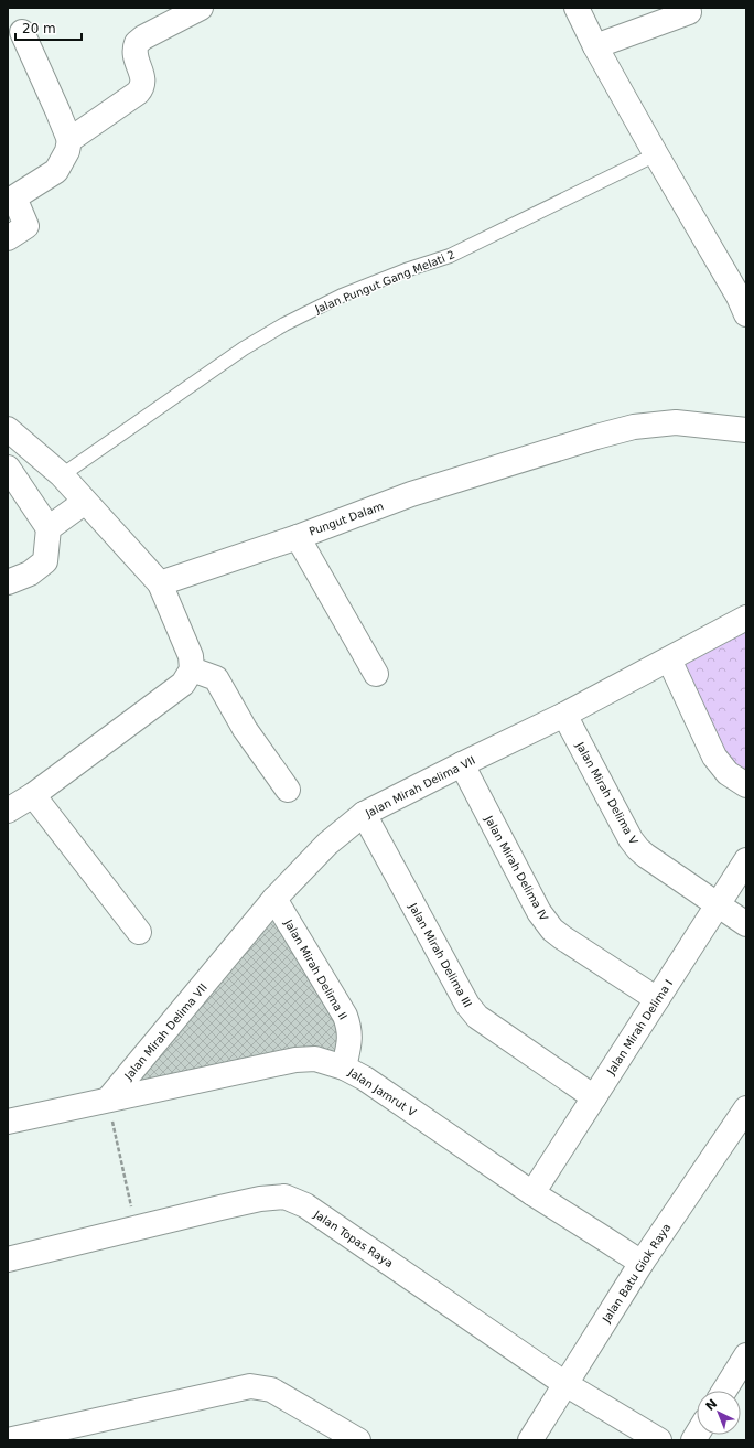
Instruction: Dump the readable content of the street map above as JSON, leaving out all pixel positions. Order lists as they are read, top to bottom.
{
  "streets": {
    "street": [
      "Pungut Dalam",
      "Jalan Mirah Delima VII",
      "Jalan Mirah Delima V",
      "Jalan Mirah Delima IV",
      "Jalan Mirah Delima III",
      "Jalan Mirah Delima II",
      "Jalan Mirah Delima I",
      "Jalan Jamrut V",
      "Jalan Topas Raya",
      "Jalan Batu Giok Raya"
    ],
    "lane": ["Jalan Pungut Gang Melati 2"]
  },
  "crossings": [
    ["Jalan Mirah Delima VII", "Jalan Mirah Delima V"],
    ["Jalan Mirah Delima VII", "Jalan Mirah Delima IV"],
    ["Jalan Mirah Delima VII", "Jalan Mirah Delima III"],
    ["Jalan Mirah Delima VII", "Jalan Mirah Delima II"],
    ["Jalan Mirah Delima VII", "Jalan Jamrut V"],
    ["Jalan Mirah Delima V", "Jalan Mirah Delima I"],
    ["Jalan Mirah Delima IV", "Jalan Mirah Delima I"],
    ["Jalan Mirah Delima III", "Jalan Mirah Delima I"],
    ["Jalan Mirah Delima II", "Jalan Jamrut V"],
    ["Jalan Mirah Delima I", "Jalan Jamrut V"],
    ["Jalan Jamrut V", "Jalan Batu Giok Raya"],
    ["Jalan Topas Raya", "Jalan Batu Giok Raya"]
  ],
  "scale_bar": "20 m",
  "north": "top left"
}
